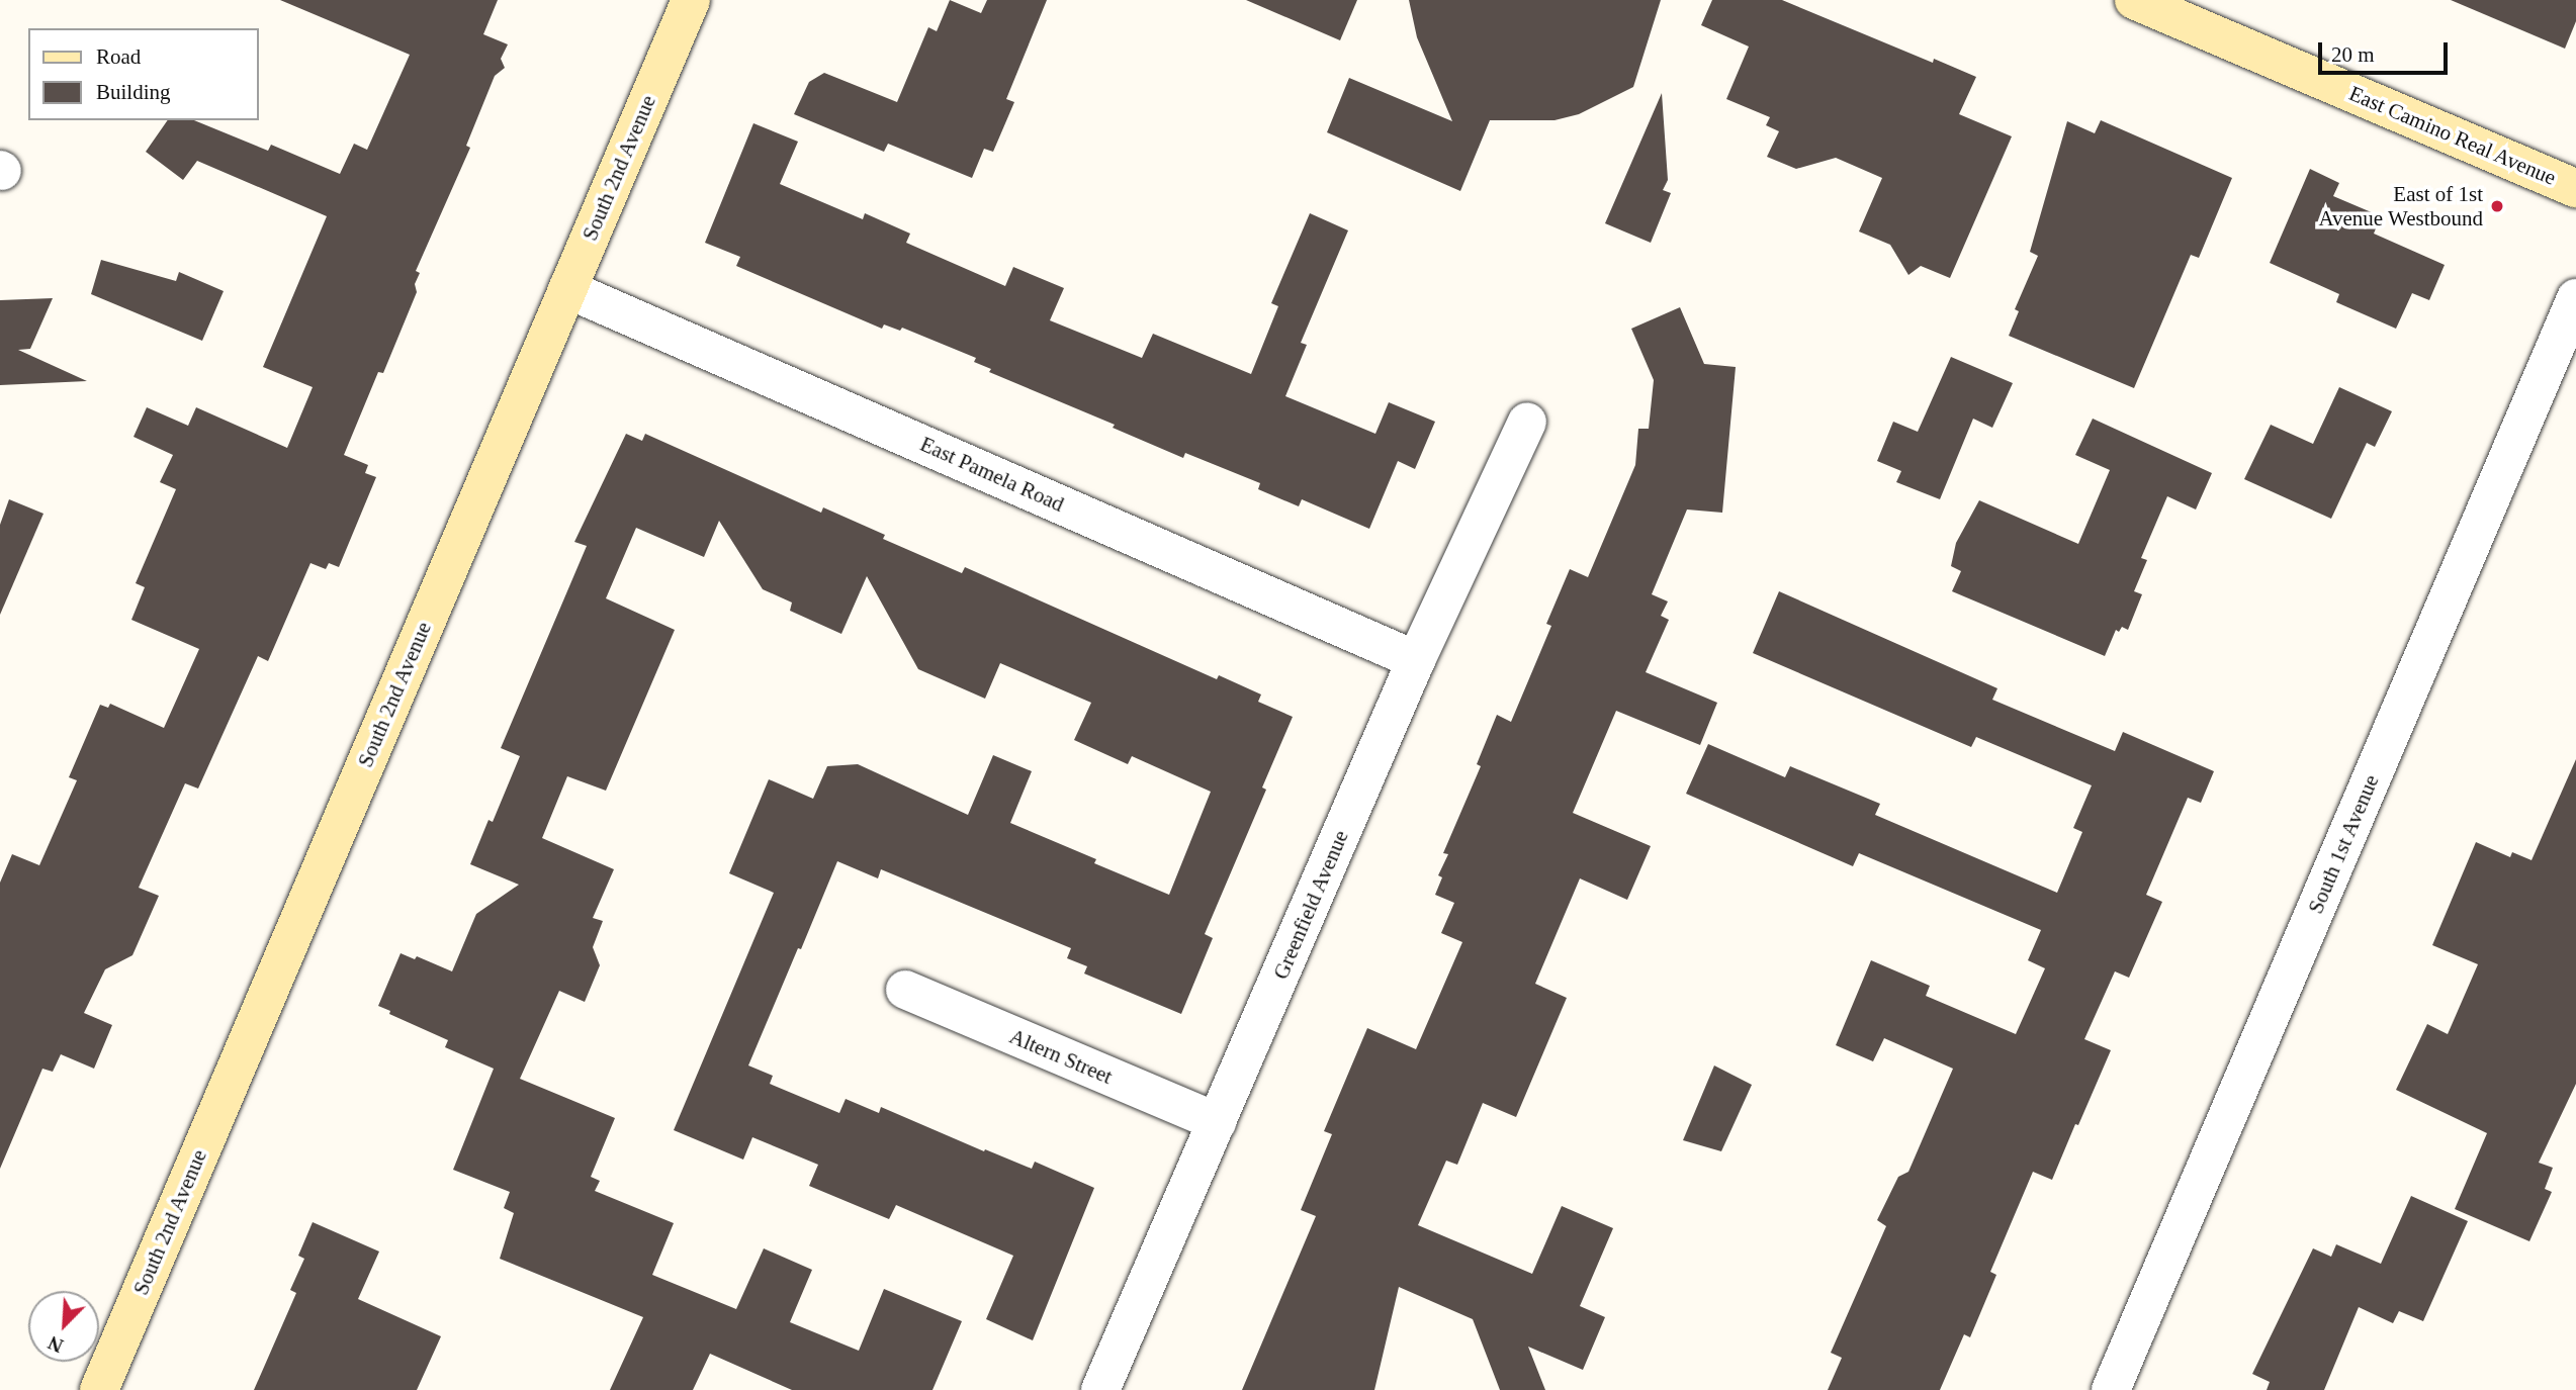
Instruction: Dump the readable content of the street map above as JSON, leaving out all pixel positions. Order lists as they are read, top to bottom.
{
  "streets": {
    "street": [
      "East Camino Real Avenue",
      "South 2nd Avenue",
      "East Pamela Road",
      "South 1st Avenue",
      "Greenfield Avenue",
      "Altern Street"
    ]
  },
  "crossings": [
    ["South 2nd Avenue", "East Pamela Road"],
    ["East Pamela Road", "Greenfield Avenue"],
    ["Greenfield Avenue", "Altern Street"]
  ],
  "places": ["East of 1st Avenue Westbound"],
  "legend": ["Road", "Building"],
  "scale_bar": "20 m",
  "north": "bottom left"
}
